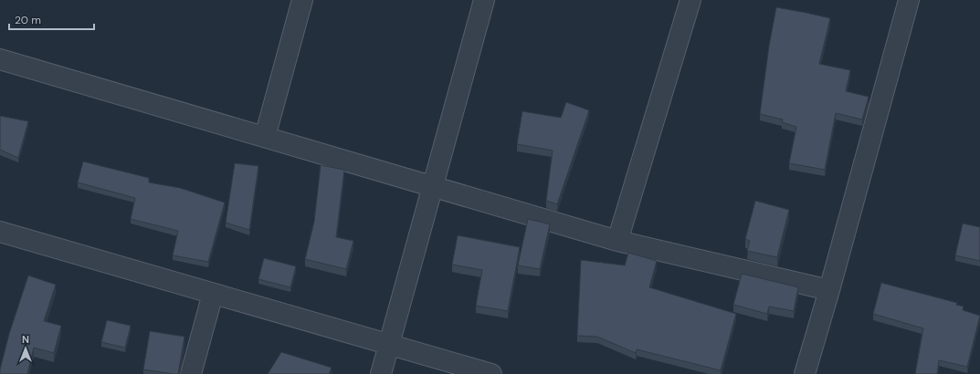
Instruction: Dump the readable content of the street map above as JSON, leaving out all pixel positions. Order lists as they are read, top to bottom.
{
  "scale_bar": "20 m",
  "north": "top"
}
